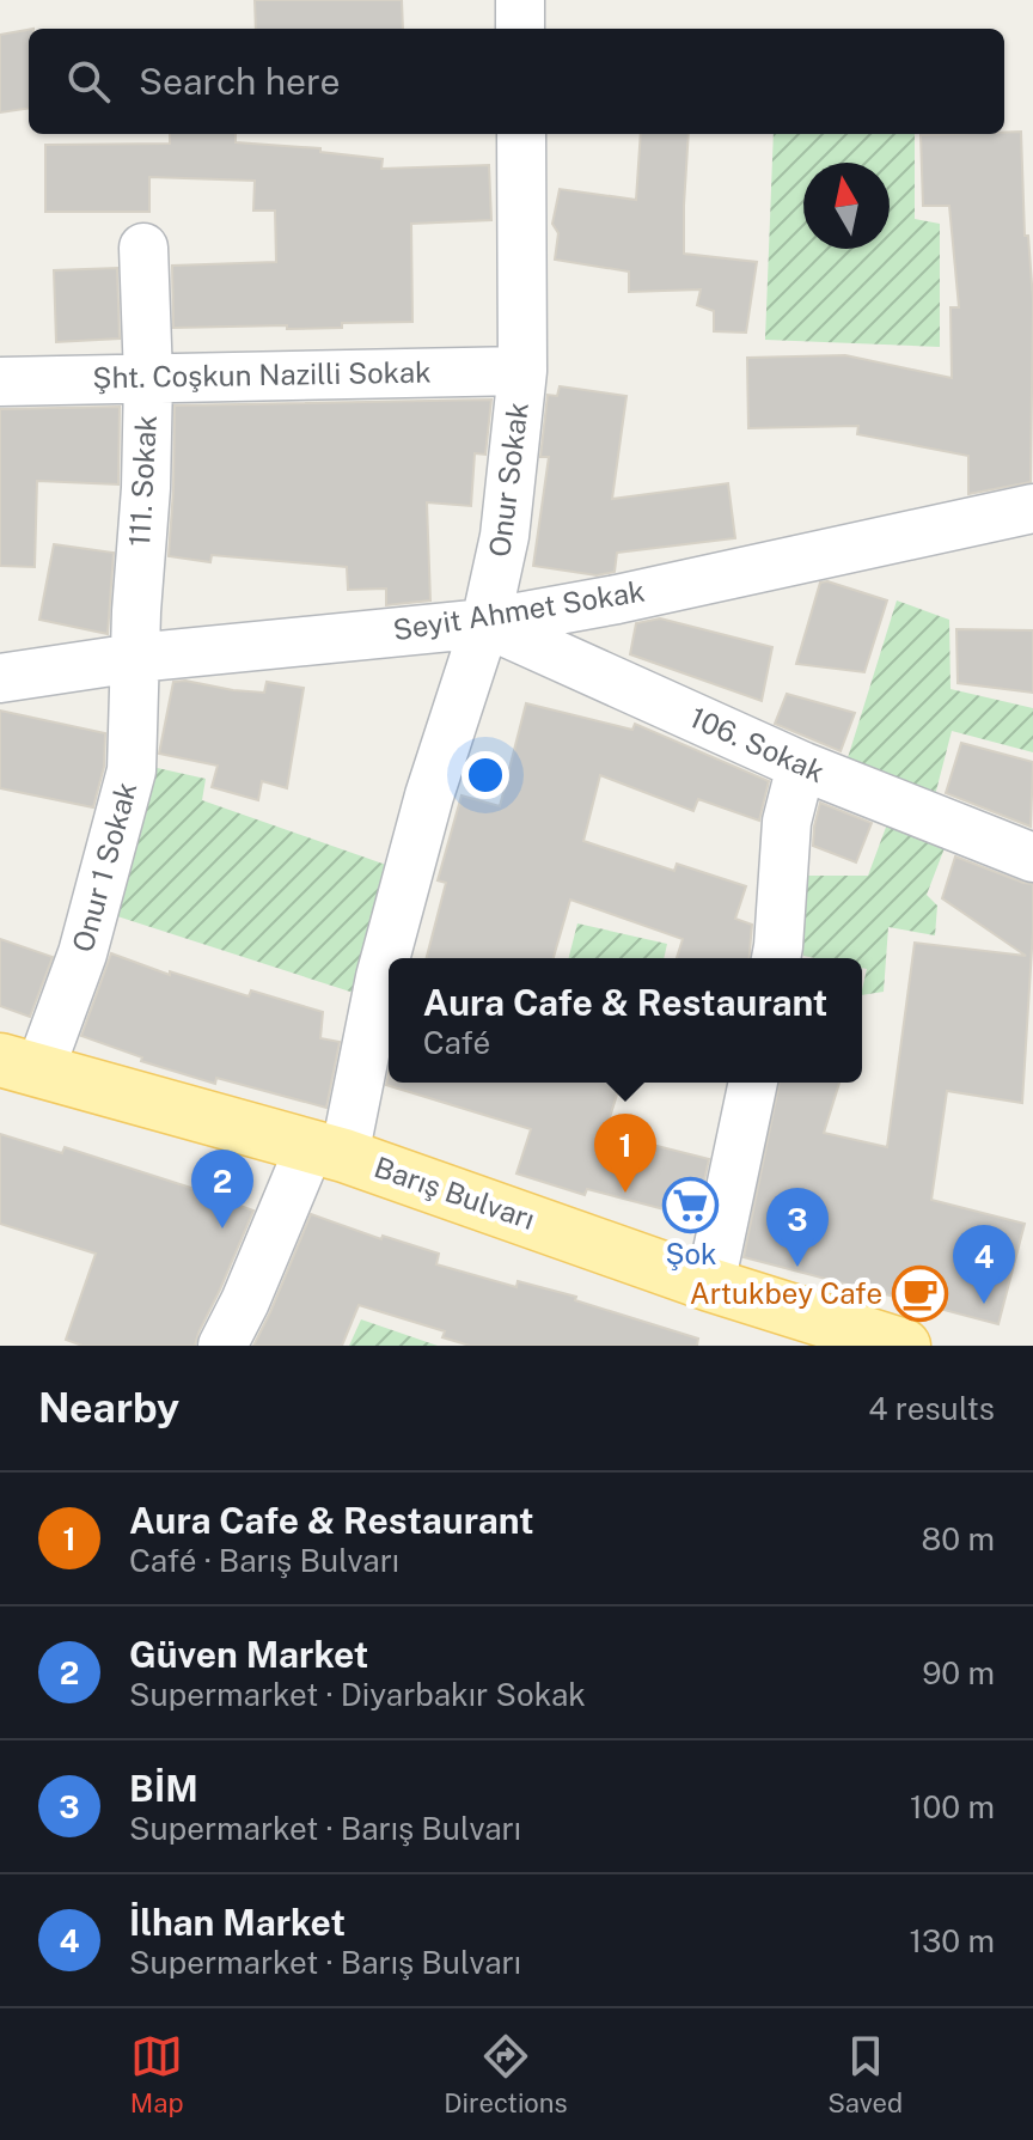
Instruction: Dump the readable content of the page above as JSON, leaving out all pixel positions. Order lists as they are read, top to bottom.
{
  "streets": {
    "main road": ["Barış Bulvarı"],
    "street": [
      "Şht. Coşkun Nazilli Sokak",
      "Onur Sokak",
      "111. Sokak",
      "Seyit Ahmet Sokak",
      "106. Sokak",
      "Onur 1 Sokak"
    ]
  },
  "crossings": [
    ["Şht. Coşkun Nazilli Sokak", "Onur Sokak"],
    ["Şht. Coşkun Nazilli Sokak", "111. Sokak"],
    ["Onur Sokak", "Seyit Ahmet Sokak"],
    ["Onur Sokak", "106. Sokak"],
    ["Onur Sokak", "Barış Bulvarı"],
    ["111. Sokak", "Seyit Ahmet Sokak"],
    ["111. Sokak", "Onur 1 Sokak"],
    ["Seyit Ahmet Sokak", "106. Sokak"],
    ["Seyit Ahmet Sokak", "Onur 1 Sokak"],
    ["Onur 1 Sokak", "Barış Bulvarı"]
  ],
  "places": {
    "supermarket": ["Şok"],
    "cafe": ["Artukbey Cafe"]
  },
  "north": "top",
  "page": {
    "search": "Search here",
    "popup": ["Aura Cafe & Restaurant", "Café"],
    "pins": [
      "1",
      "2",
      "3",
      "4"
    ],
    "heading": ["Nearby", "4 results"],
    "list": [
      {
        "mark": "1",
        "name": "Aura Cafe & Restaurant",
        "note": "Café · Barış Bulvarı",
        "value": "80 m"
      },
      {
        "mark": "2",
        "name": "Güven Market",
        "note": "Supermarket · Diyarbakır Sokak",
        "value": "90 m"
      },
      {
        "mark": "3",
        "name": "BİM",
        "note": "Supermarket · Barış Bulvarı",
        "value": "100 m"
      },
      {
        "mark": "4",
        "name": "İlhan Market",
        "note": "Supermarket · Barış Bulvarı",
        "value": "130 m"
      }
    ],
    "nav": ["Map", "Directions", "Saved"]
  }
}
